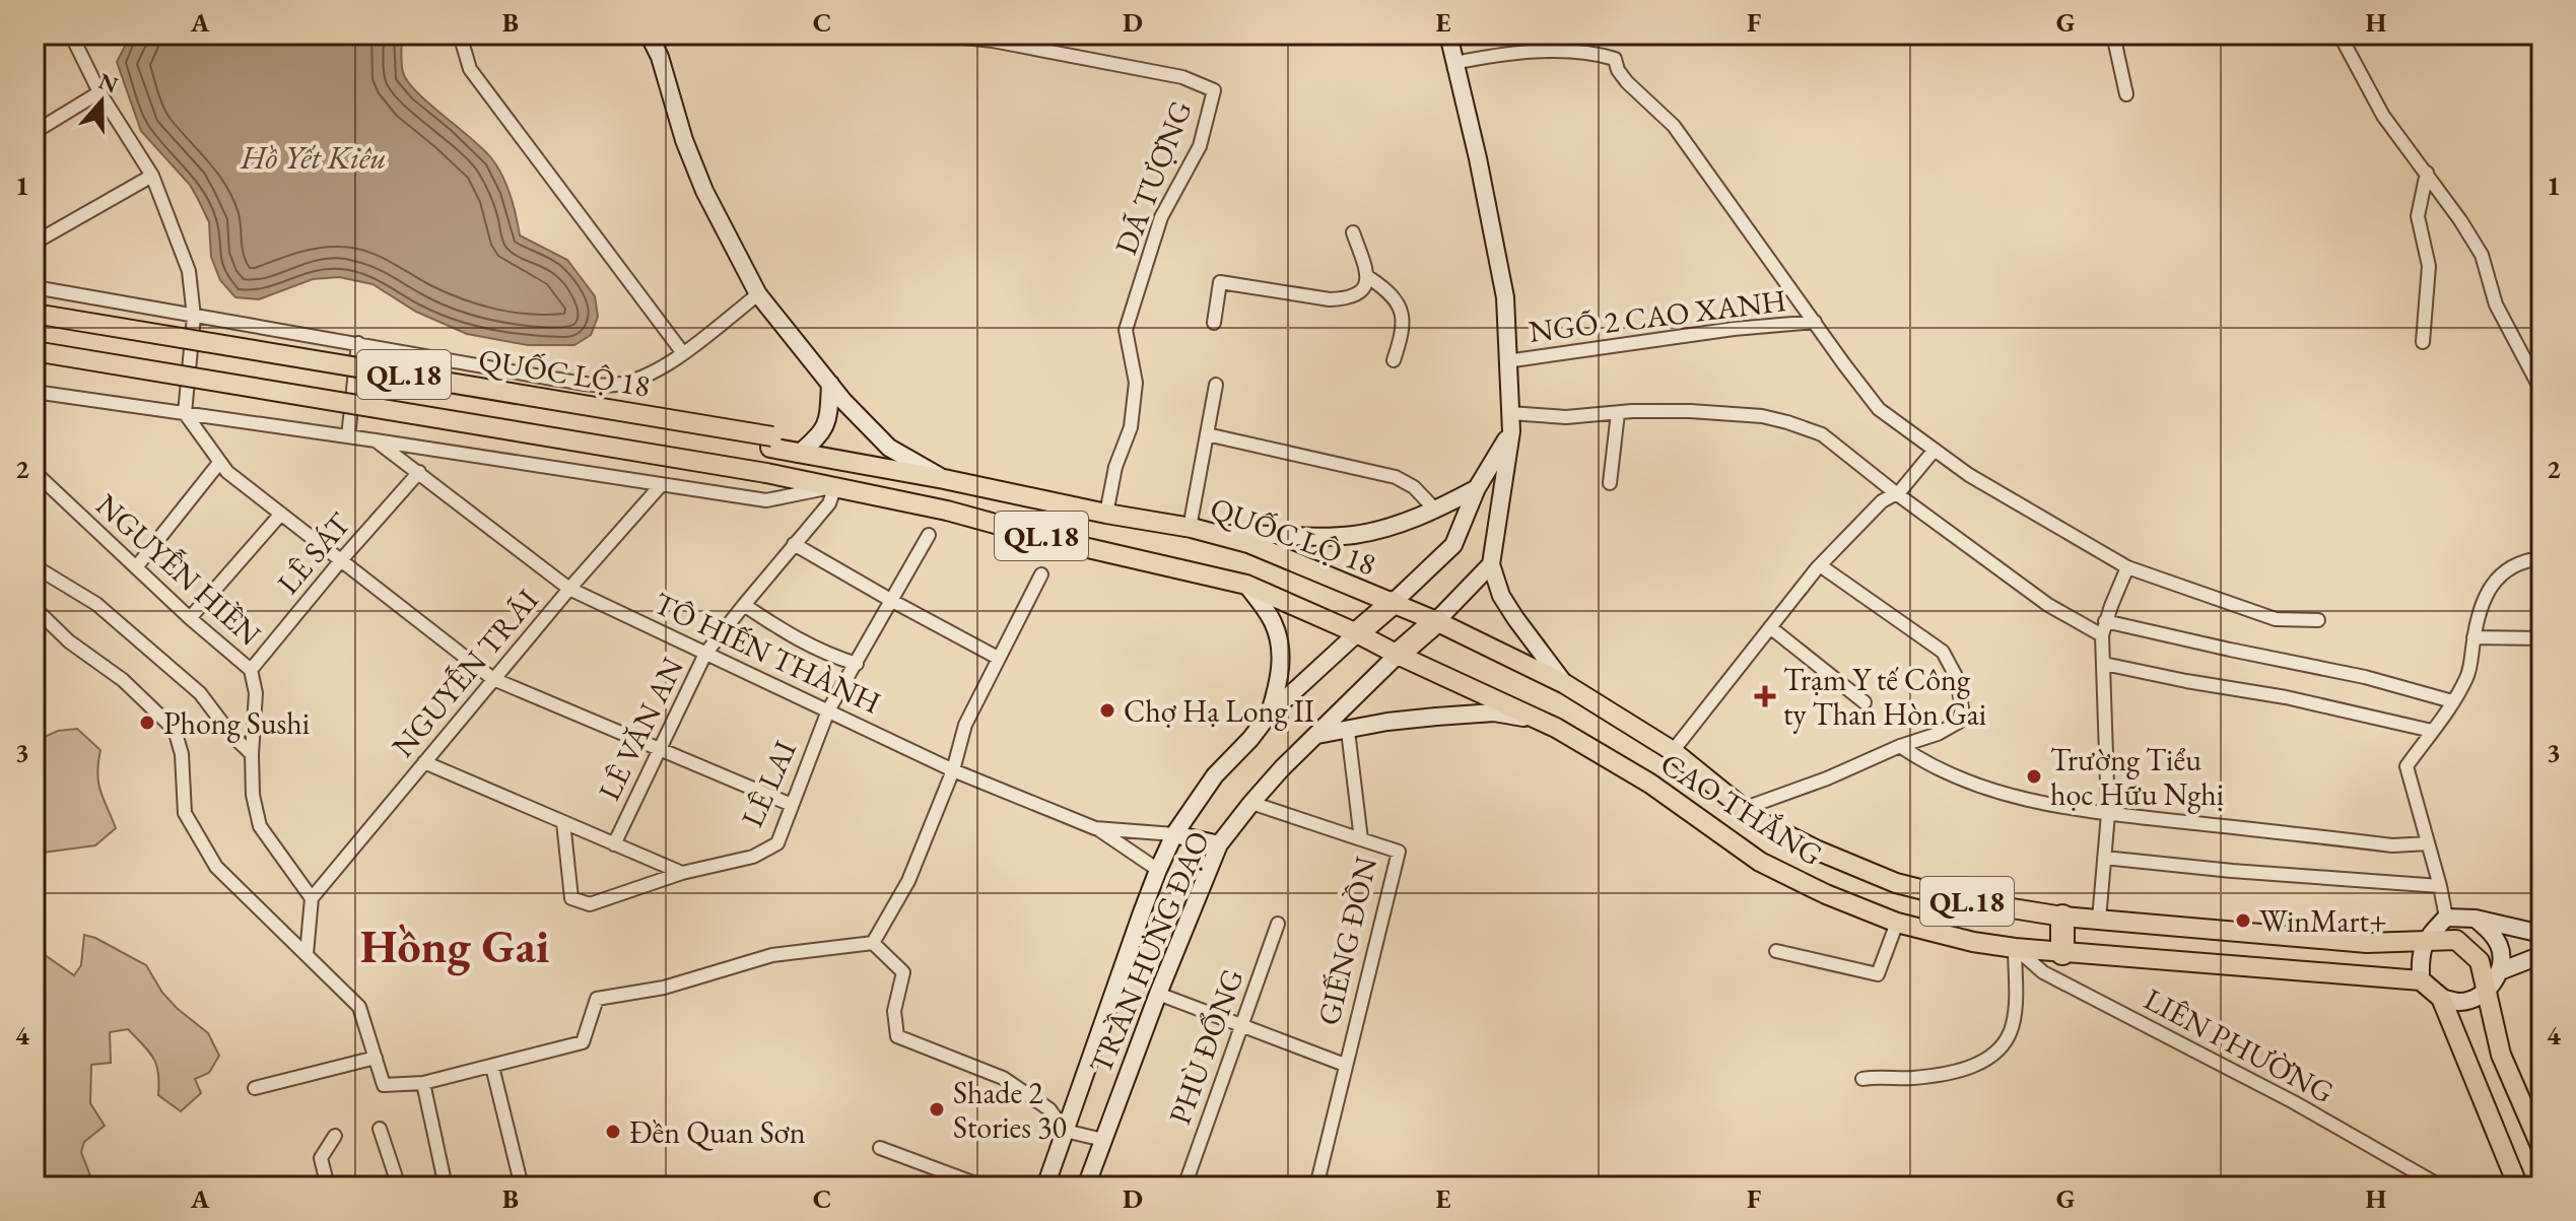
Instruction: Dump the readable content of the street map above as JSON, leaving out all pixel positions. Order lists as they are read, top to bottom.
{
  "streets": {
    "main road": [
      "QUỐC LỘ 18",
      "QL.18",
      "CAO THẮNG",
      "TRẦN HƯNG ĐẠO"
    ],
    "street": [
      "DÃ TƯỢNG",
      "NGÕ 2 CAO XANH",
      "LÊ SÁT",
      "NGUYỄN HIỀN",
      "TÔ HIẾN THÀNH",
      "NGUYỄN TRÃI",
      "LÊ VĂN AN",
      "LÊ LAI",
      "GIẾNG ĐỒN",
      "LIÊN PHƯỜNG",
      "PHÙ ĐỔNG"
    ]
  },
  "crossings": [
    ["DÃ TƯỢNG", "QUỐC LỘ 18"],
    ["QUỐC LỘ 18", "LÊ VĂN AN"],
    ["QUỐC LỘ 18", "CAO THẮNG"],
    ["QUỐC LỘ 18", "TRẦN HƯNG ĐẠO"],
    ["QL.18", "CAO THẮNG"],
    ["LÊ SÁT", "NGUYỄN HIỀN"],
    ["LÊ SÁT", "TÔ HIẾN THÀNH"],
    ["NGUYỄN HIỀN", "NGUYỄN TRÃI"],
    ["TÔ HIẾN THÀNH", "NGUYỄN TRÃI"],
    ["TÔ HIẾN THÀNH", "LÊ VĂN AN"],
    ["TÔ HIẾN THÀNH", "LÊ LAI"],
    ["TÔ HIẾN THÀNH", "TRẦN HƯNG ĐẠO"],
    ["CAO THẮNG", "TRẦN HƯNG ĐẠO"],
    ["CAO THẮNG", "LIÊN PHƯỜNG"]
  ],
  "districts": ["Hồng Gai"],
  "water": ["Hồ Yết Kiêu"],
  "places": {
    "health": ["Trạm Y tế Công ty Than Hòn Gai"],
    "other": [
      "Chợ Hạ Long II",
      "Phong Sushi",
      "Trường Tiểu học Hữu Nghị",
      "WinMart+",
      "Shade 2 Stories 30",
      "Đền Quan Sơn"
    ]
  },
  "north": "top",
  "grid": {
    "columns": [
      "A",
      "B",
      "C",
      "D",
      "E",
      "F",
      "G",
      "H"
    ],
    "rows": [
      "1",
      "2",
      "3",
      "4"
    ]
  }
}
